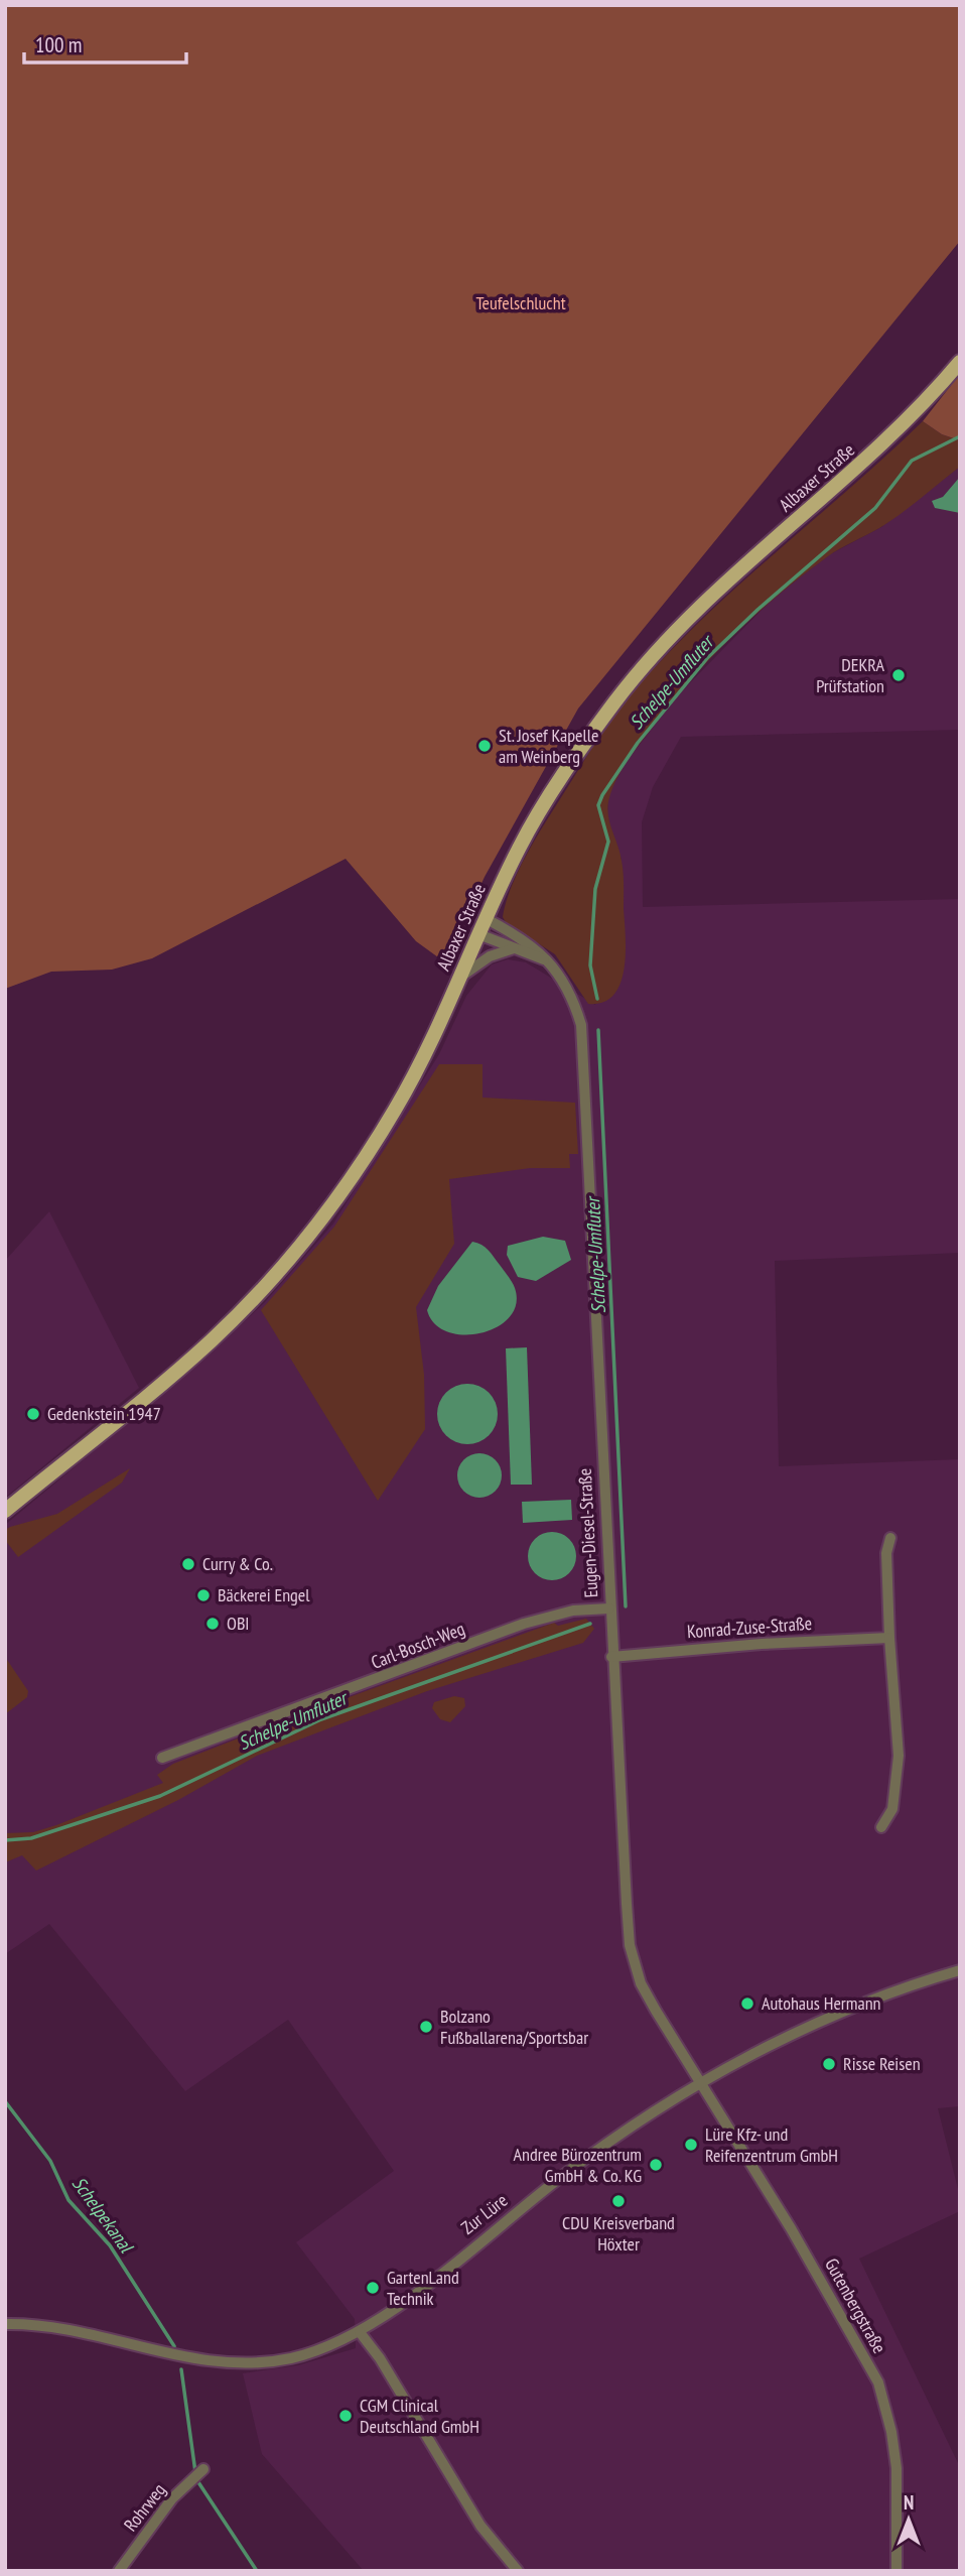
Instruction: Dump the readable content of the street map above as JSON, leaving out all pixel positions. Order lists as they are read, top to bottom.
{
  "streets": {
    "main road": ["Albaxer Straße"],
    "street": [
      "Eugen-Diesel-Straße",
      "Konrad-Zuse-Straße",
      "Carl-Bosch-Weg",
      "Zur Lüre",
      "Gutenbergstraße",
      "Rohrweg"
    ]
  },
  "crossings": [
    ["Albaxer Straße", "Eugen-Diesel-Straße"],
    ["Eugen-Diesel-Straße", "Konrad-Zuse-Straße"],
    ["Eugen-Diesel-Straße", "Carl-Bosch-Weg"],
    ["Eugen-Diesel-Straße", "Zur Lüre"],
    ["Eugen-Diesel-Straße", "Gutenbergstraße"],
    ["Zur Lüre", "Gutenbergstraße"]
  ],
  "water": ["Schelpe-Umfluter", "Schelpekanal"],
  "parks": ["Teufelschlucht"],
  "places": [
    "DEKRA Prüfstation",
    "St. Josef Kapelle am Weinberg",
    "Gedenkstein 1947",
    "Curry & Co.",
    "Bäckerei Engel",
    "OBI",
    "Autohaus Hermann",
    "Bolzano Fußballarena/Sportsbar",
    "Risse Reisen",
    "Lüre Kfz- und Reifenzentrum GmbH",
    "Andree Bürozentrum GmbH & Co. KG",
    "CDU Kreisverband Höxter",
    "GartenLand Technik",
    "CGM Clinical Deutschland GmbH"
  ],
  "scale_bar": "100 m",
  "north": "top"
}
